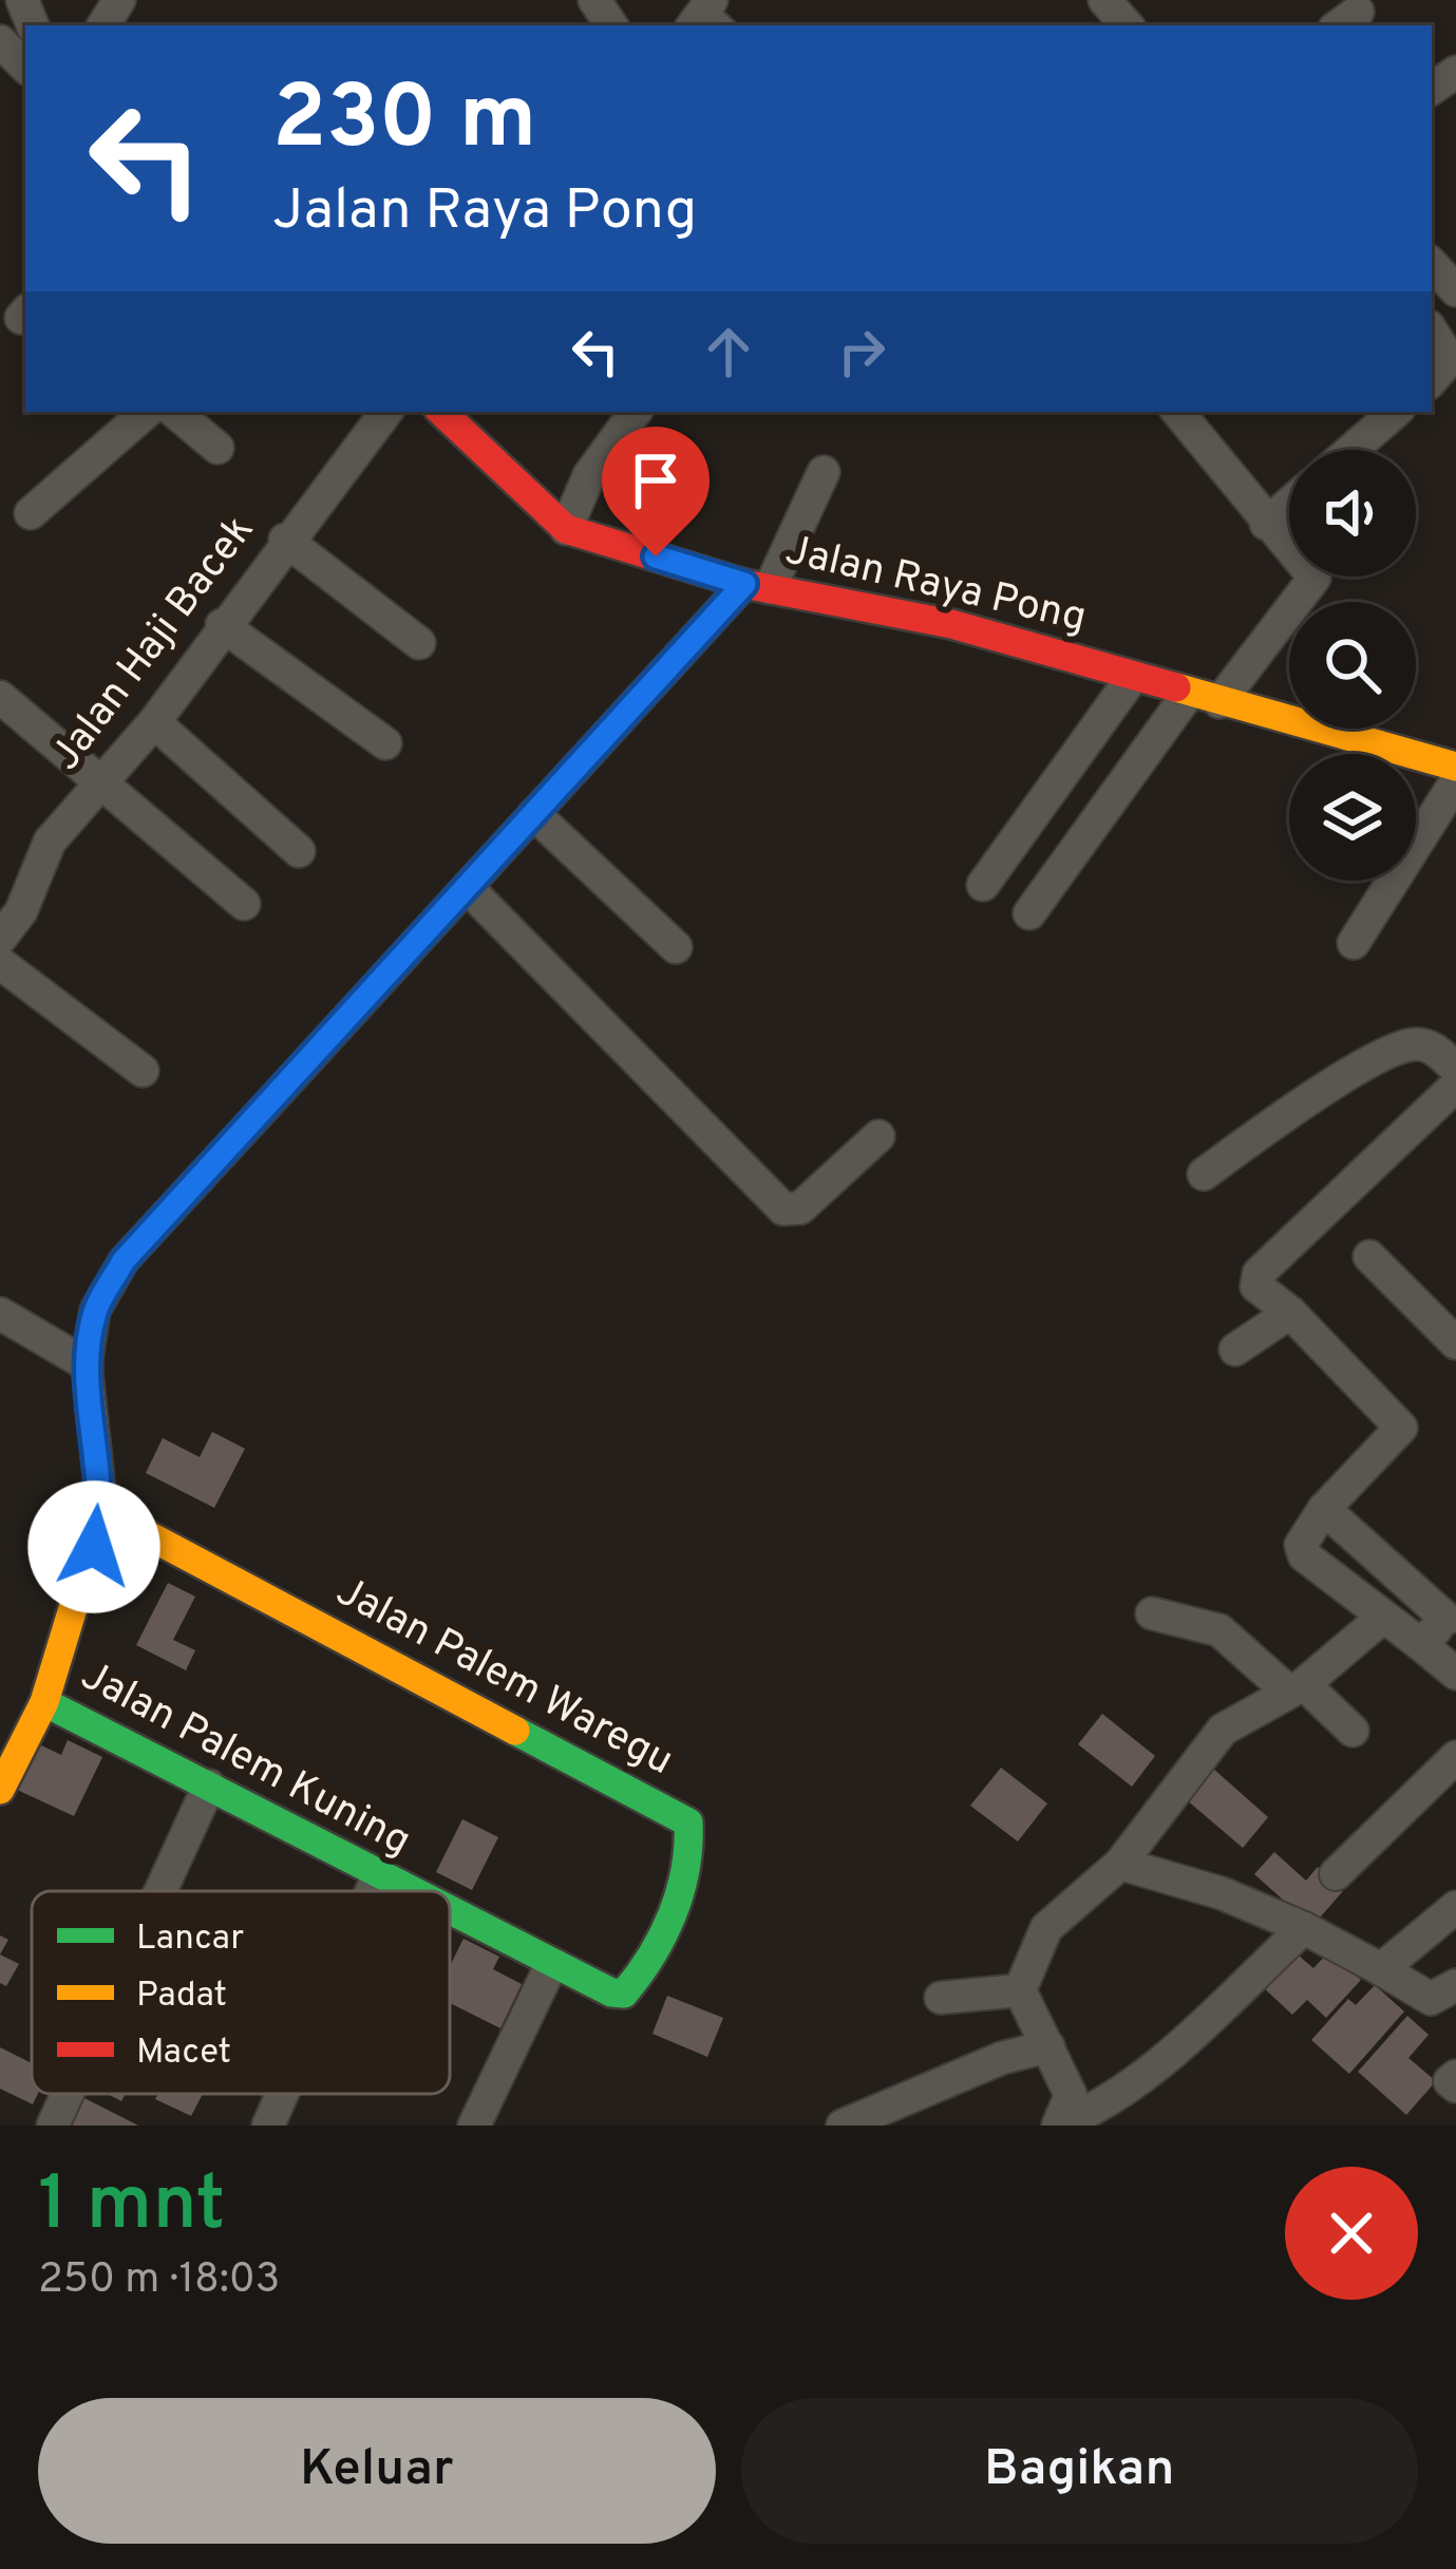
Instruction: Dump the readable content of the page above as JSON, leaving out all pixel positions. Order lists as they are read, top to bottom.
{
  "streets": {
    "street": [
      "Jalan Raya Pong",
      "Jalan Haji Bacek",
      "Jalan Palem Waregu",
      "Jalan Palem Kuning"
    ]
  },
  "crossings": [
    ["Jalan Palem Waregu", "Jalan Palem Kuning"]
  ],
  "legend": ["Lancar", "Padat", "Macet"],
  "page": {
    "turn": ["230 m", "Jalan Raya Pong"],
    "heading": ["1 mnt", "250 m · 18:03"],
    "buttons": ["Keluar", "Bagikan"]
  }
}
